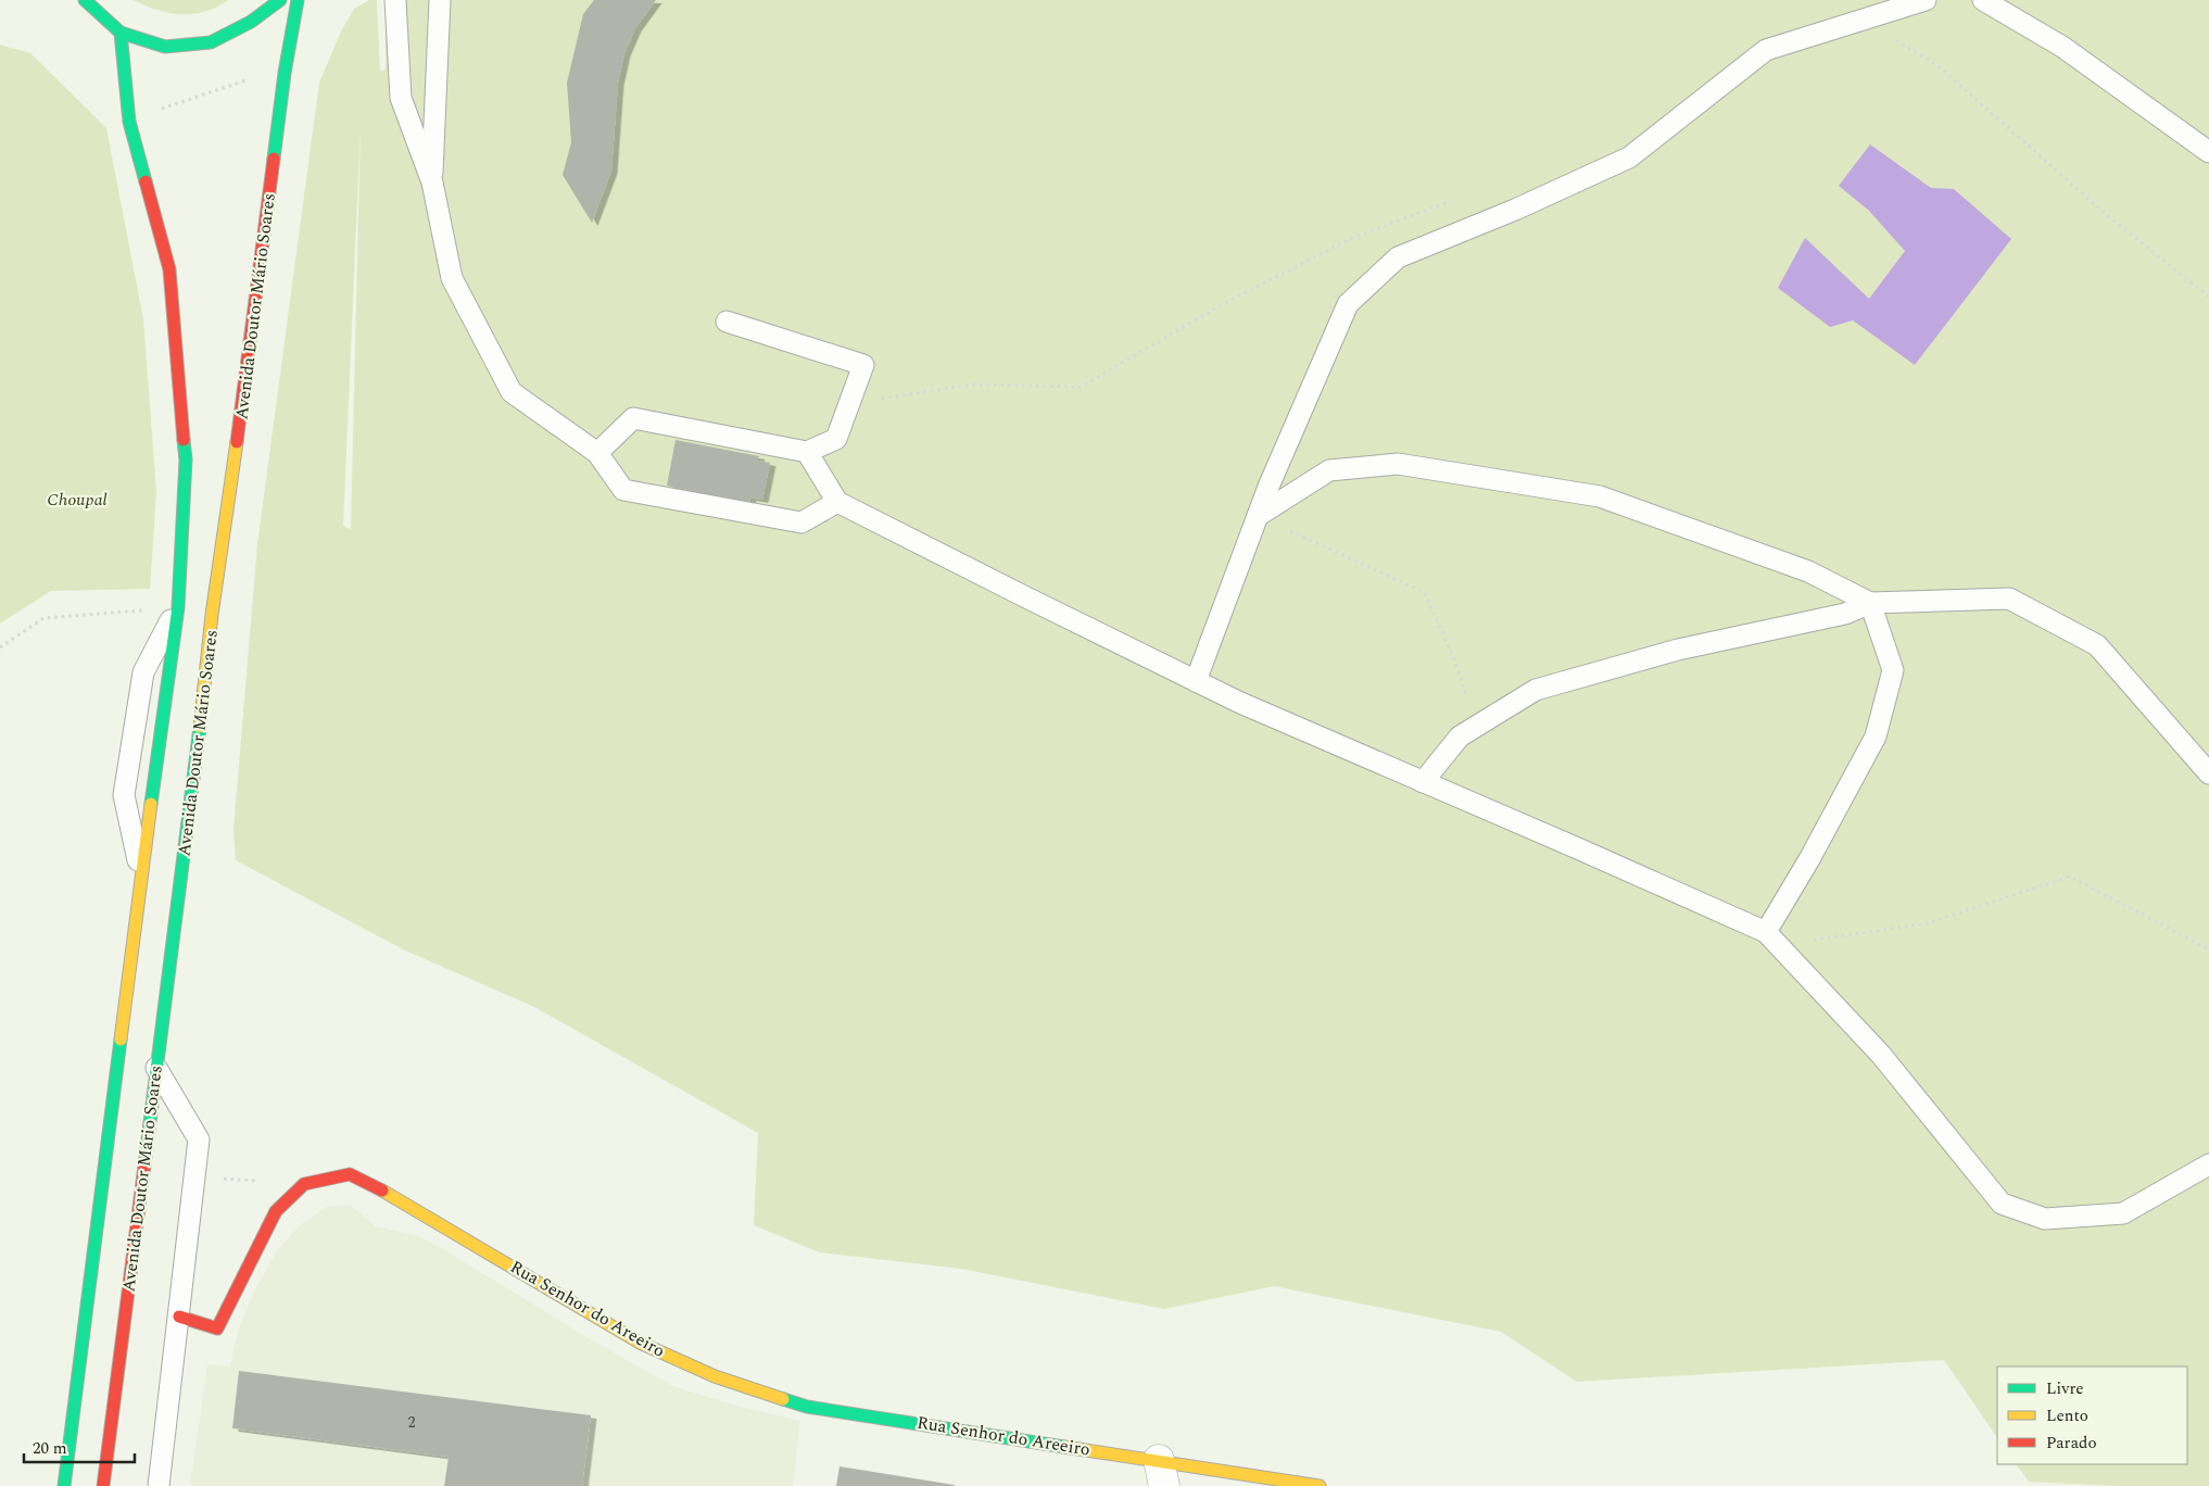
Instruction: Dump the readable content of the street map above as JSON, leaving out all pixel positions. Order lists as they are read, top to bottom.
{
  "streets": {
    "main road": ["Avenida Doutor Mário Soares", "Rua Senhor do Areeiro"]
  },
  "parks": ["Choupal"],
  "house_numbers": ["2"],
  "legend": ["Livre", "Lento", "Parado"],
  "scale_bar": "20 m"
}
